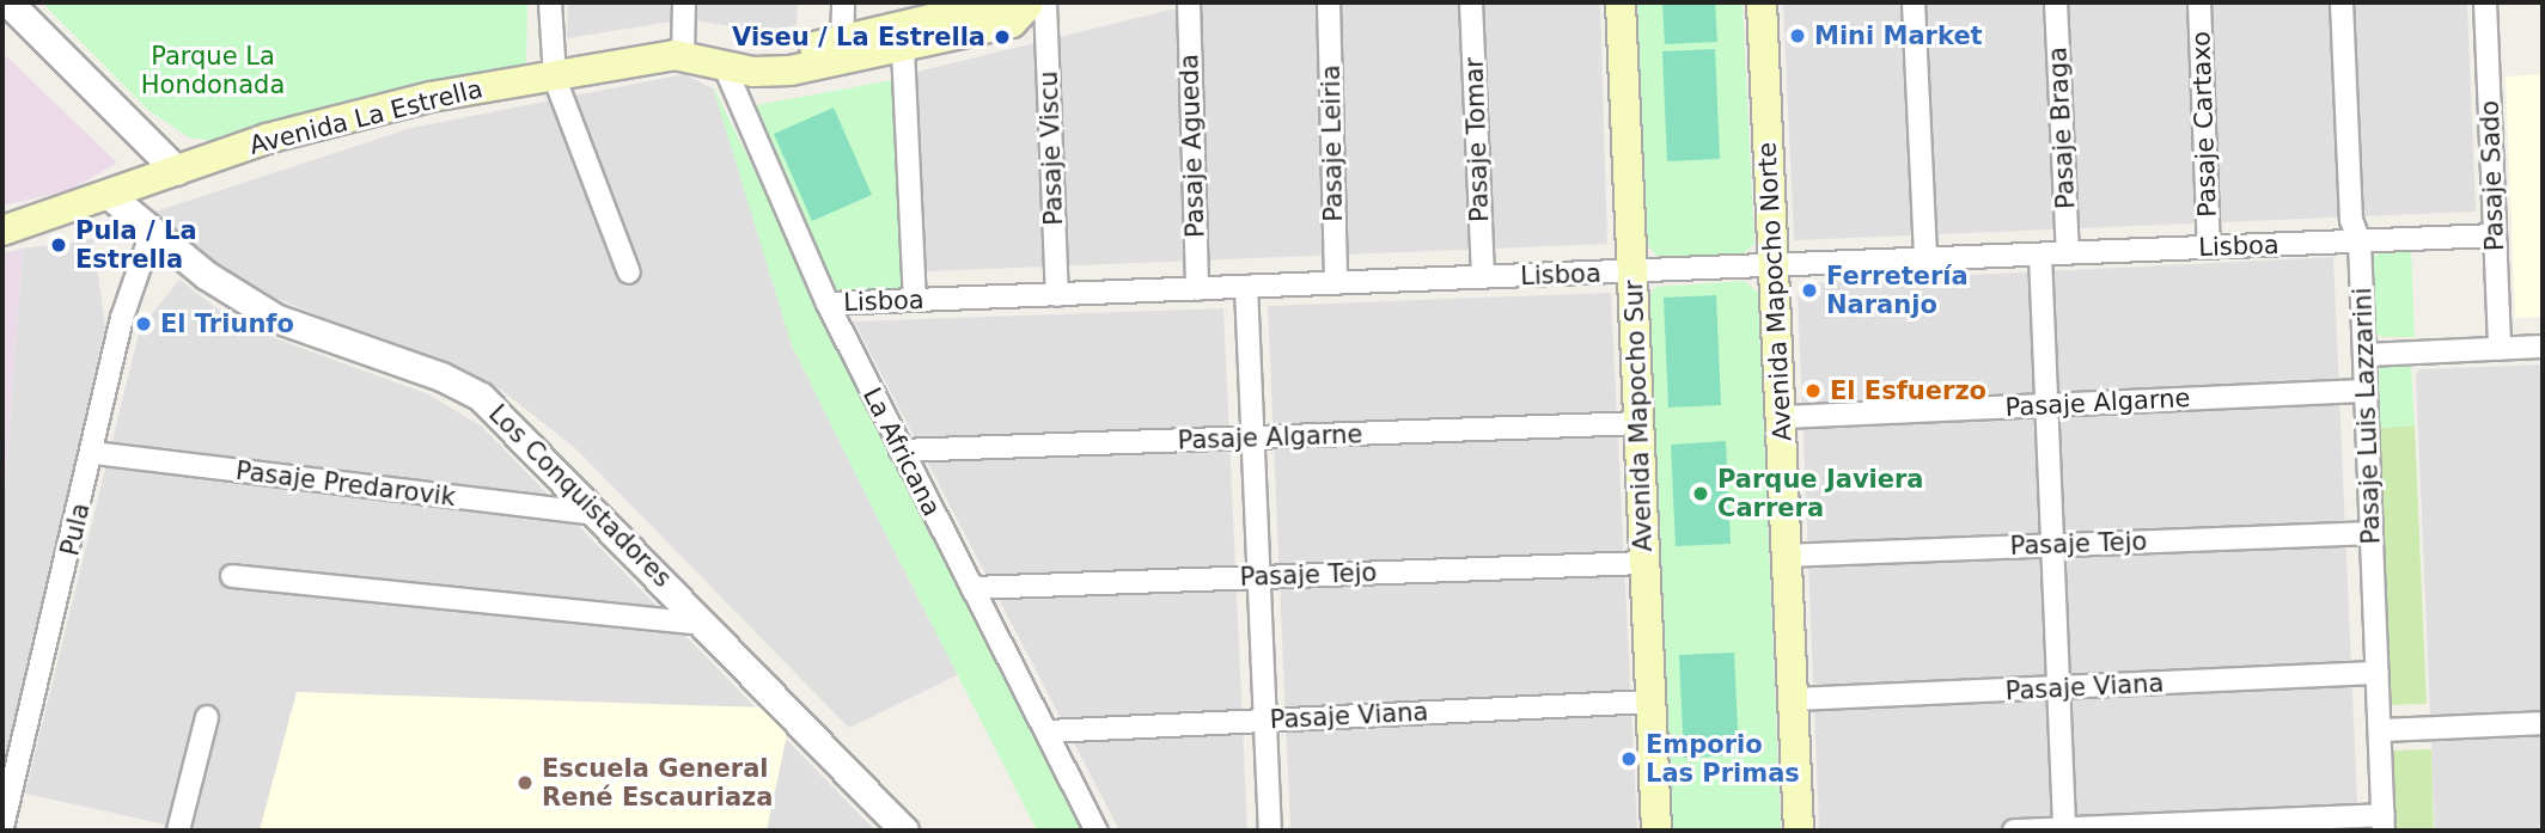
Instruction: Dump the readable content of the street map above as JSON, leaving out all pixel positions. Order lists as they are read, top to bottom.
{
  "streets": {
    "main road": ["Avenida La Estrella", "Avenida Mapocho Norte", "Avenida Mapocho Sur"],
    "street": [
      "Pasaje Cartaxo",
      "Pasaje Braga",
      "Pasaje Tomar",
      "Pasaje Leiria",
      "Pasaje Agueda",
      "Pasaje Viscu",
      "Pasaje Sado",
      "Lisboa",
      "Pasaje Algarne",
      "Pasaje Luis Lazzarini",
      "La Africana",
      "Pasaje Predarovik",
      "Los Conquistadores",
      "Pula",
      "Pasaje Tejo",
      "Pasaje Viana"
    ]
  },
  "crossings": [
    ["Avenida La Estrella", "Pasaje Viscu"],
    ["Avenida La Estrella", "La Africana"],
    ["Avenida La Estrella", "Los Conquistadores"],
    ["Pasaje Cartaxo", "Lisboa"],
    ["Pasaje Braga", "Lisboa"],
    ["Pasaje Tomar", "Lisboa"],
    ["Pasaje Leiria", "Lisboa"],
    ["Pasaje Agueda", "Lisboa"],
    ["Pasaje Viscu", "Lisboa"],
    ["Pasaje Sado", "Lisboa"],
    ["Lisboa", "Avenida Mapocho Norte"],
    ["Lisboa", "Avenida Mapocho Sur"],
    ["Lisboa", "Pasaje Luis Lazzarini"],
    ["Lisboa", "La Africana"],
    ["Avenida Mapocho Norte", "Pasaje Algarne"],
    ["Avenida Mapocho Norte", "Pasaje Tejo"],
    ["Avenida Mapocho Norte", "Pasaje Viana"],
    ["Pasaje Algarne", "Avenida Mapocho Sur"],
    ["Pasaje Algarne", "Pasaje Luis Lazzarini"],
    ["Pasaje Algarne", "La Africana"],
    ["Avenida Mapocho Sur", "Pasaje Tejo"],
    ["Avenida Mapocho Sur", "Pasaje Viana"],
    ["Pasaje Luis Lazzarini", "Pasaje Tejo"],
    ["Pasaje Luis Lazzarini", "Pasaje Viana"],
    ["La Africana", "Pasaje Tejo"],
    ["La Africana", "Pasaje Viana"],
    ["Pasaje Predarovik", "Los Conquistadores"],
    ["Pasaje Predarovik", "Pula"],
    ["Los Conquistadores", "Pula"]
  ],
  "parks": ["Parque La Hondonada"],
  "places": [
    "Mini Market",
    "Viseu / La Estrella",
    "Pula / La Estrella",
    "Ferretería Naranjo",
    "El Triunfo",
    "El Esfuerzo",
    "Parque Javiera Carrera",
    "Emporio Las Primas",
    "Escuela General René Escauriaza"
  ]
}
